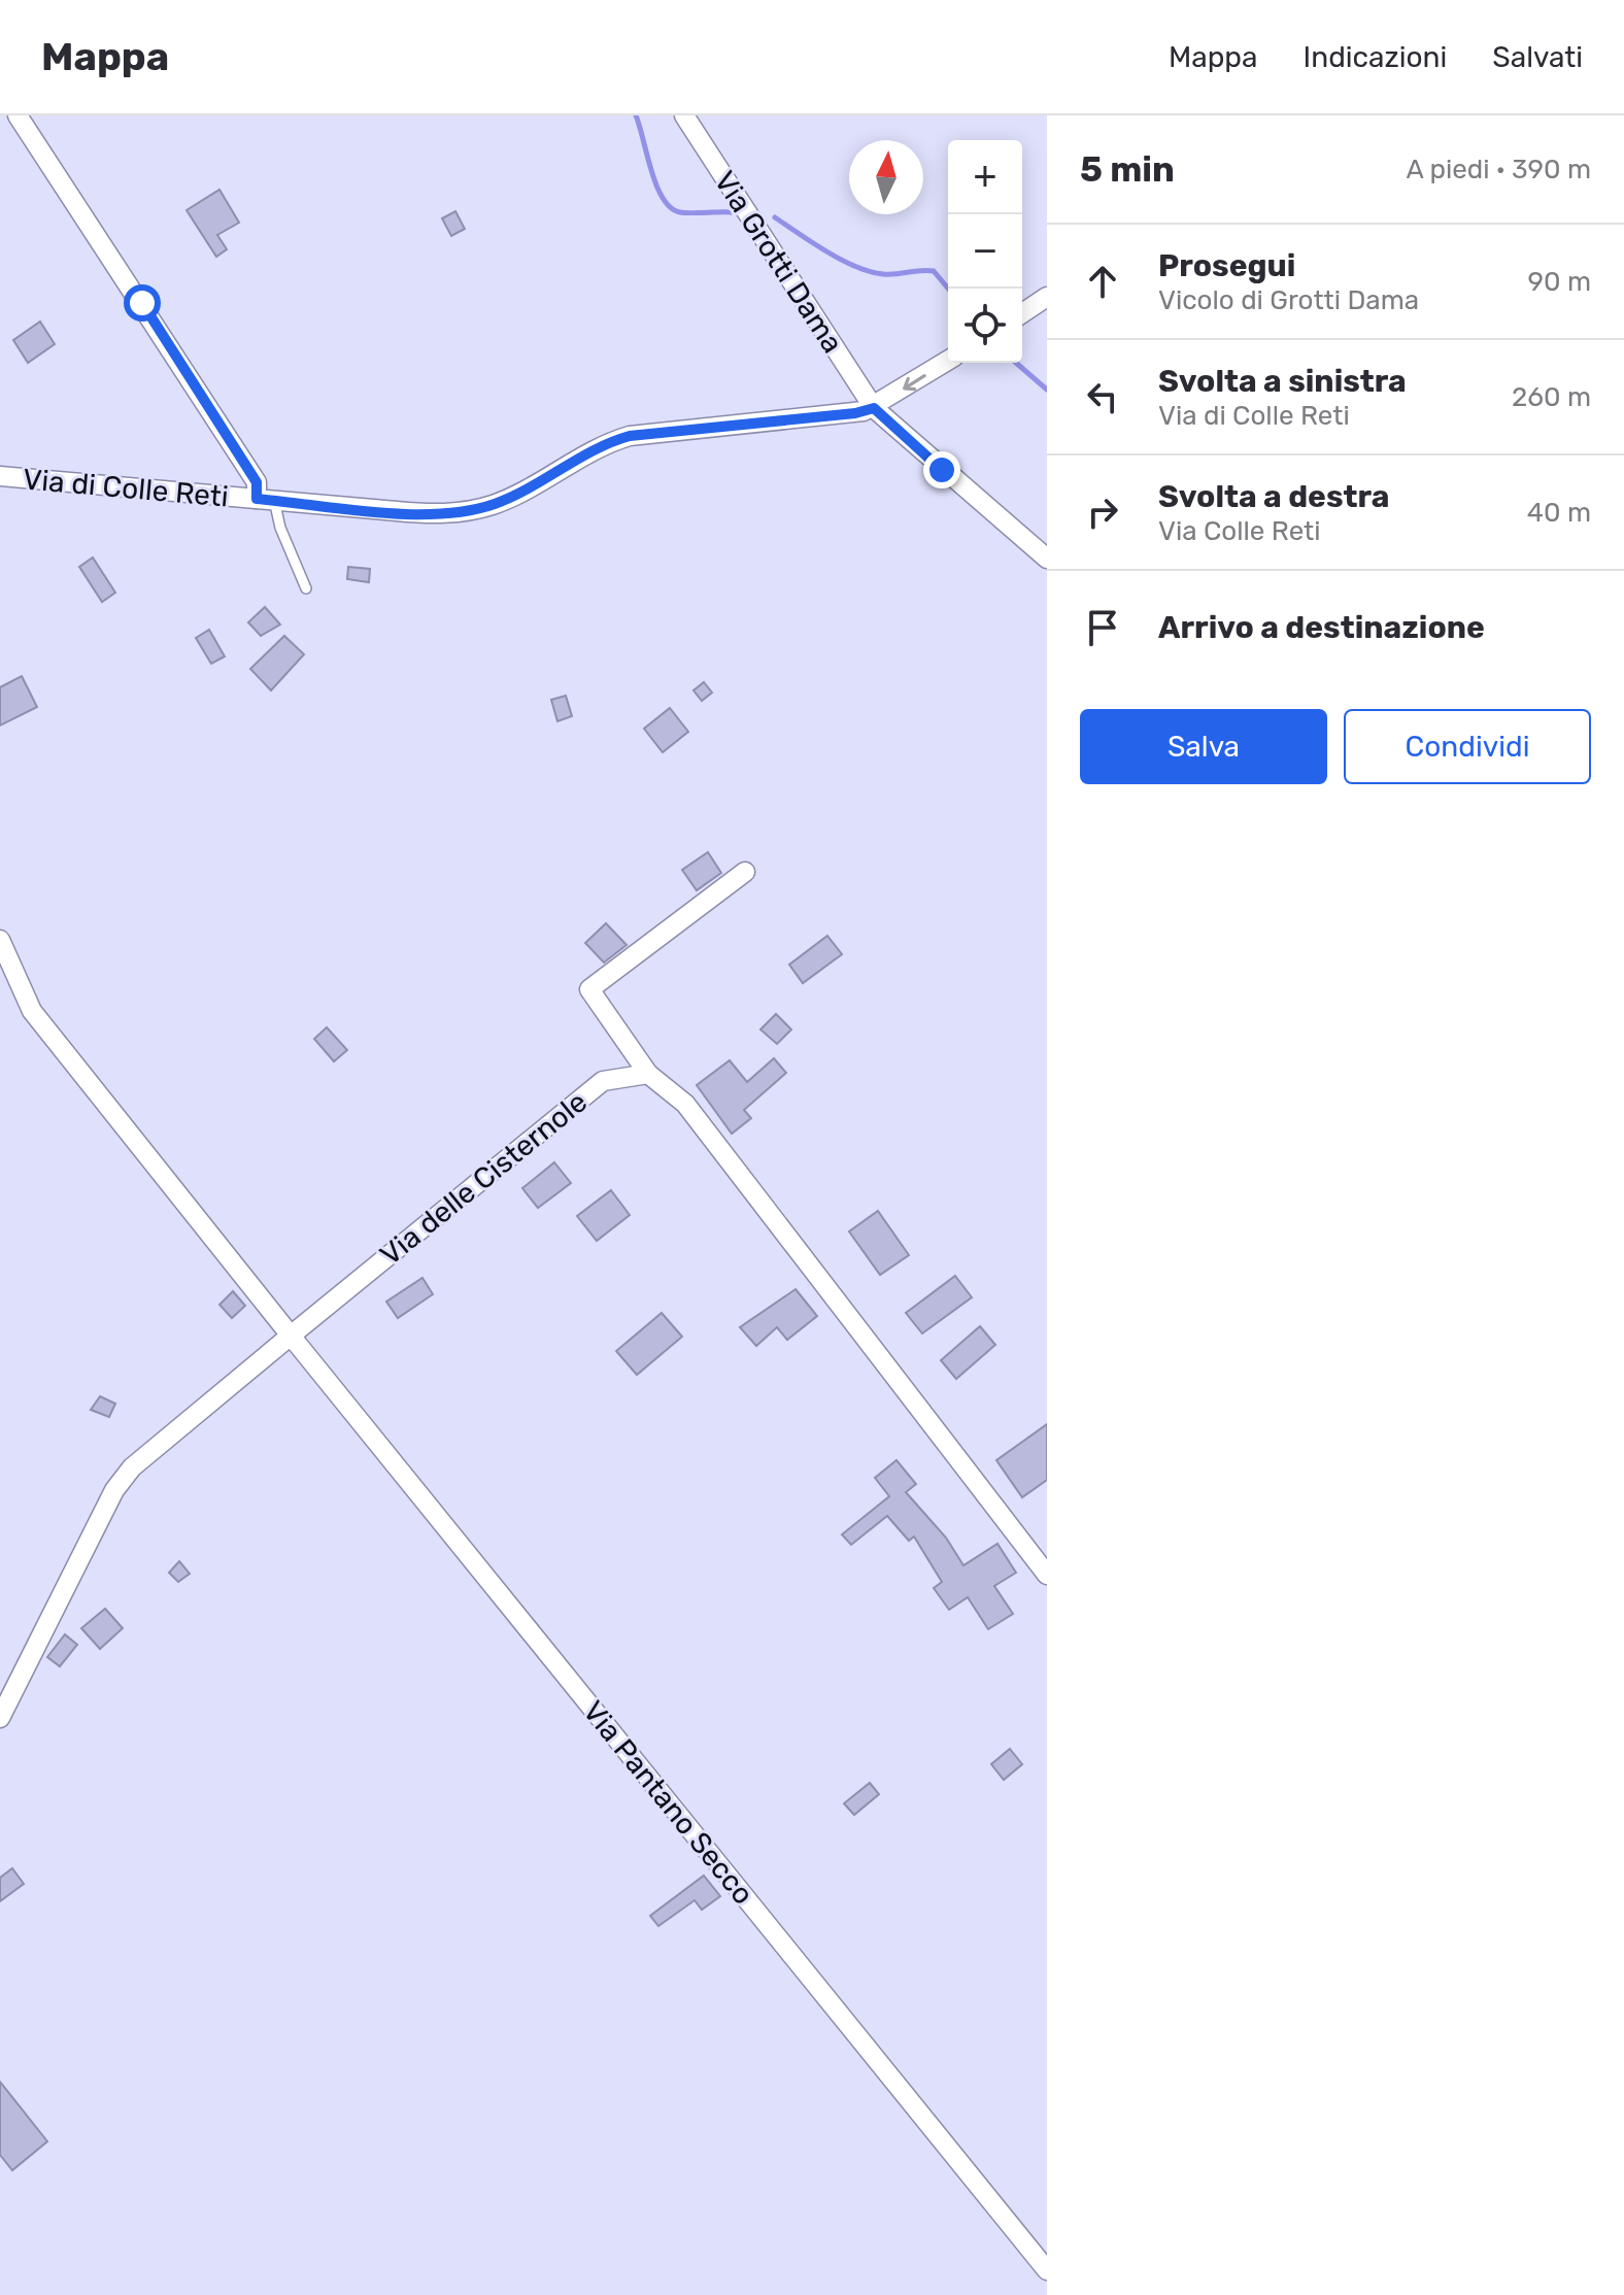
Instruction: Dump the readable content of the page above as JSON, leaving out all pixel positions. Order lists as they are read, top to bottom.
{
  "streets": {
    "street": [
      "Via Grotti Dama",
      "Via di Colle Reti",
      "Via delle Cisternole",
      "Via Pantano Secco"
    ]
  },
  "crossings": [
    ["Via Grotti Dama", "Via di Colle Reti"],
    ["Via delle Cisternole", "Via Pantano Secco"]
  ],
  "north": "top",
  "page": {
    "header": "Mappa",
    "nav": ["Mappa", "Indicazioni", "Salvati"],
    "heading": ["5 min", "A piedi · 390 m"],
    "map_buttons": ["+", "−"],
    "list": [
      ["Prosegui", "Vicolo di Grotti Dama", "90 m"],
      ["Svolta a sinistra", "Via di Colle Reti", "260 m"],
      ["Svolta a destra", "Via Colle Reti", "40 m"],
      "Arrivo a destinazione"
    ],
    "buttons": ["Salva", "Condividi"]
  }
}
